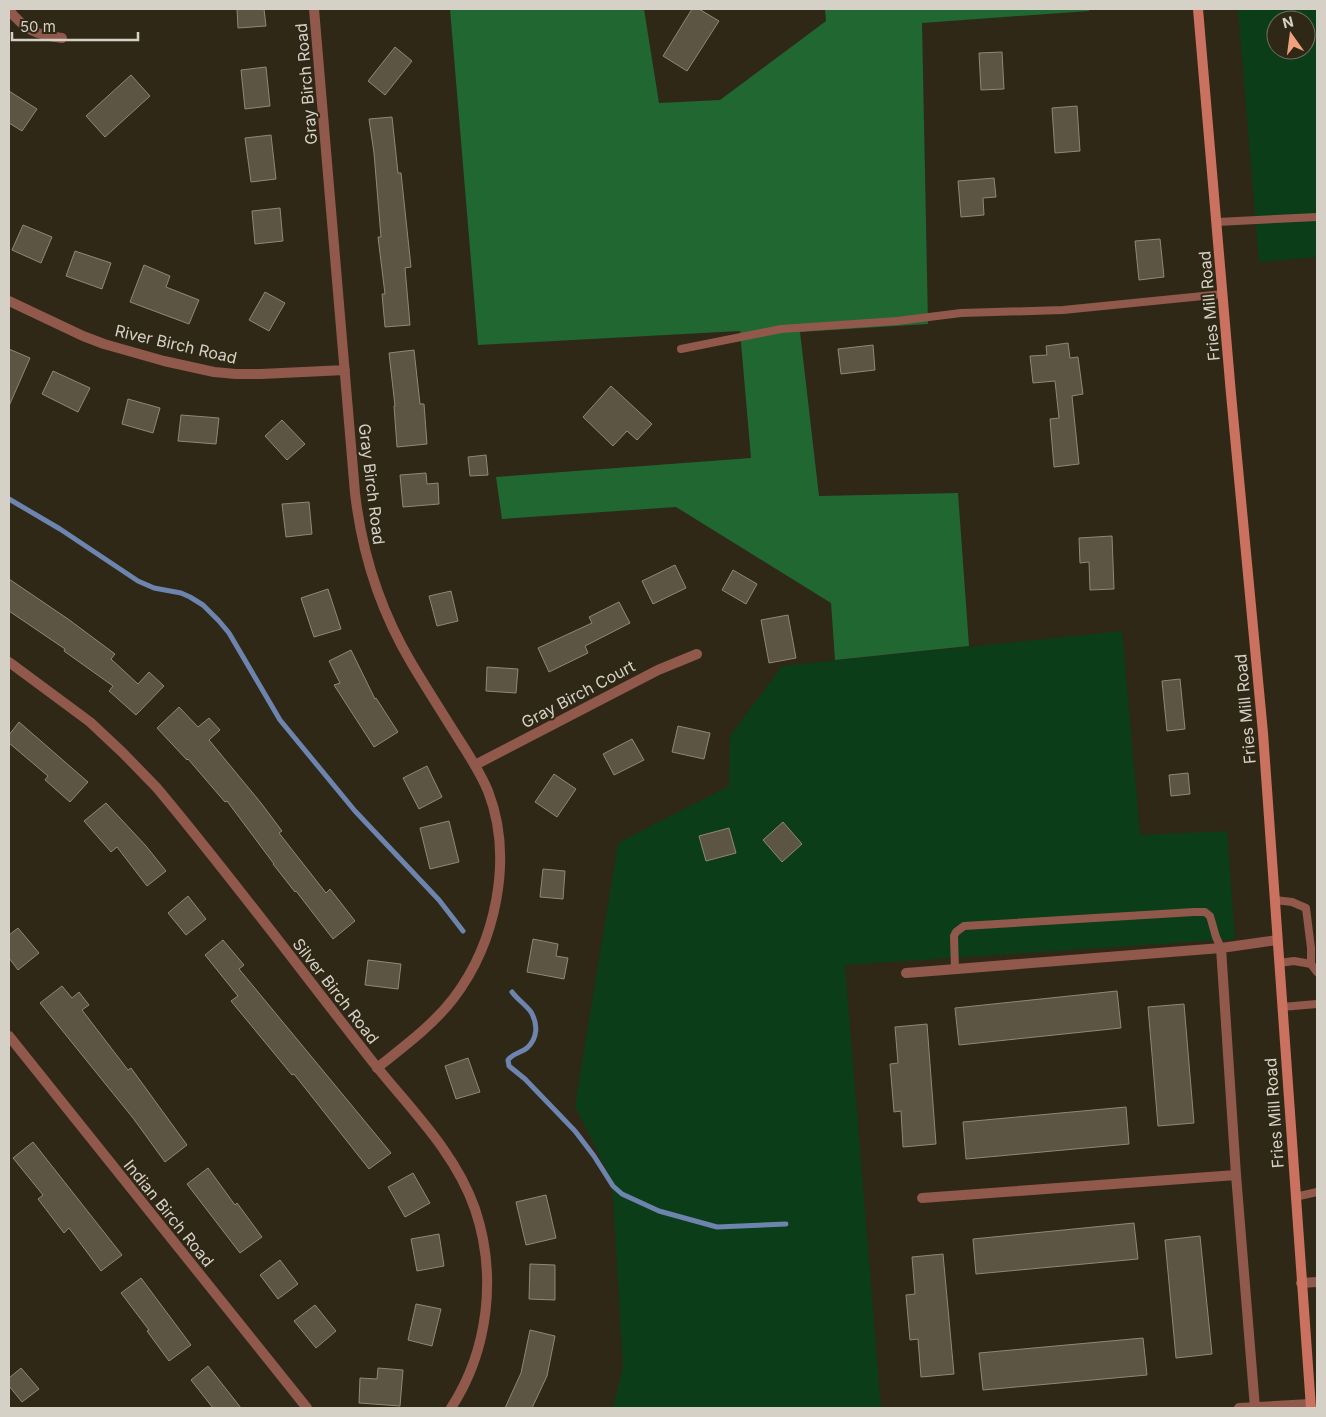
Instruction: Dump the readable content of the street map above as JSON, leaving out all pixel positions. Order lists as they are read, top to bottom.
{
  "streets": {
    "main road": ["Fries Mill Road"],
    "street": [
      "Gray Birch Road",
      "River Birch Road",
      "Gray Birch Court",
      "Silver Birch Road",
      "Indian Birch Road"
    ]
  },
  "crossings": [
    ["Gray Birch Road", "River Birch Road"],
    ["Gray Birch Road", "Gray Birch Court"],
    ["Gray Birch Road", "Silver Birch Road"]
  ],
  "scale_bar": "50 m",
  "north": "top"
}
